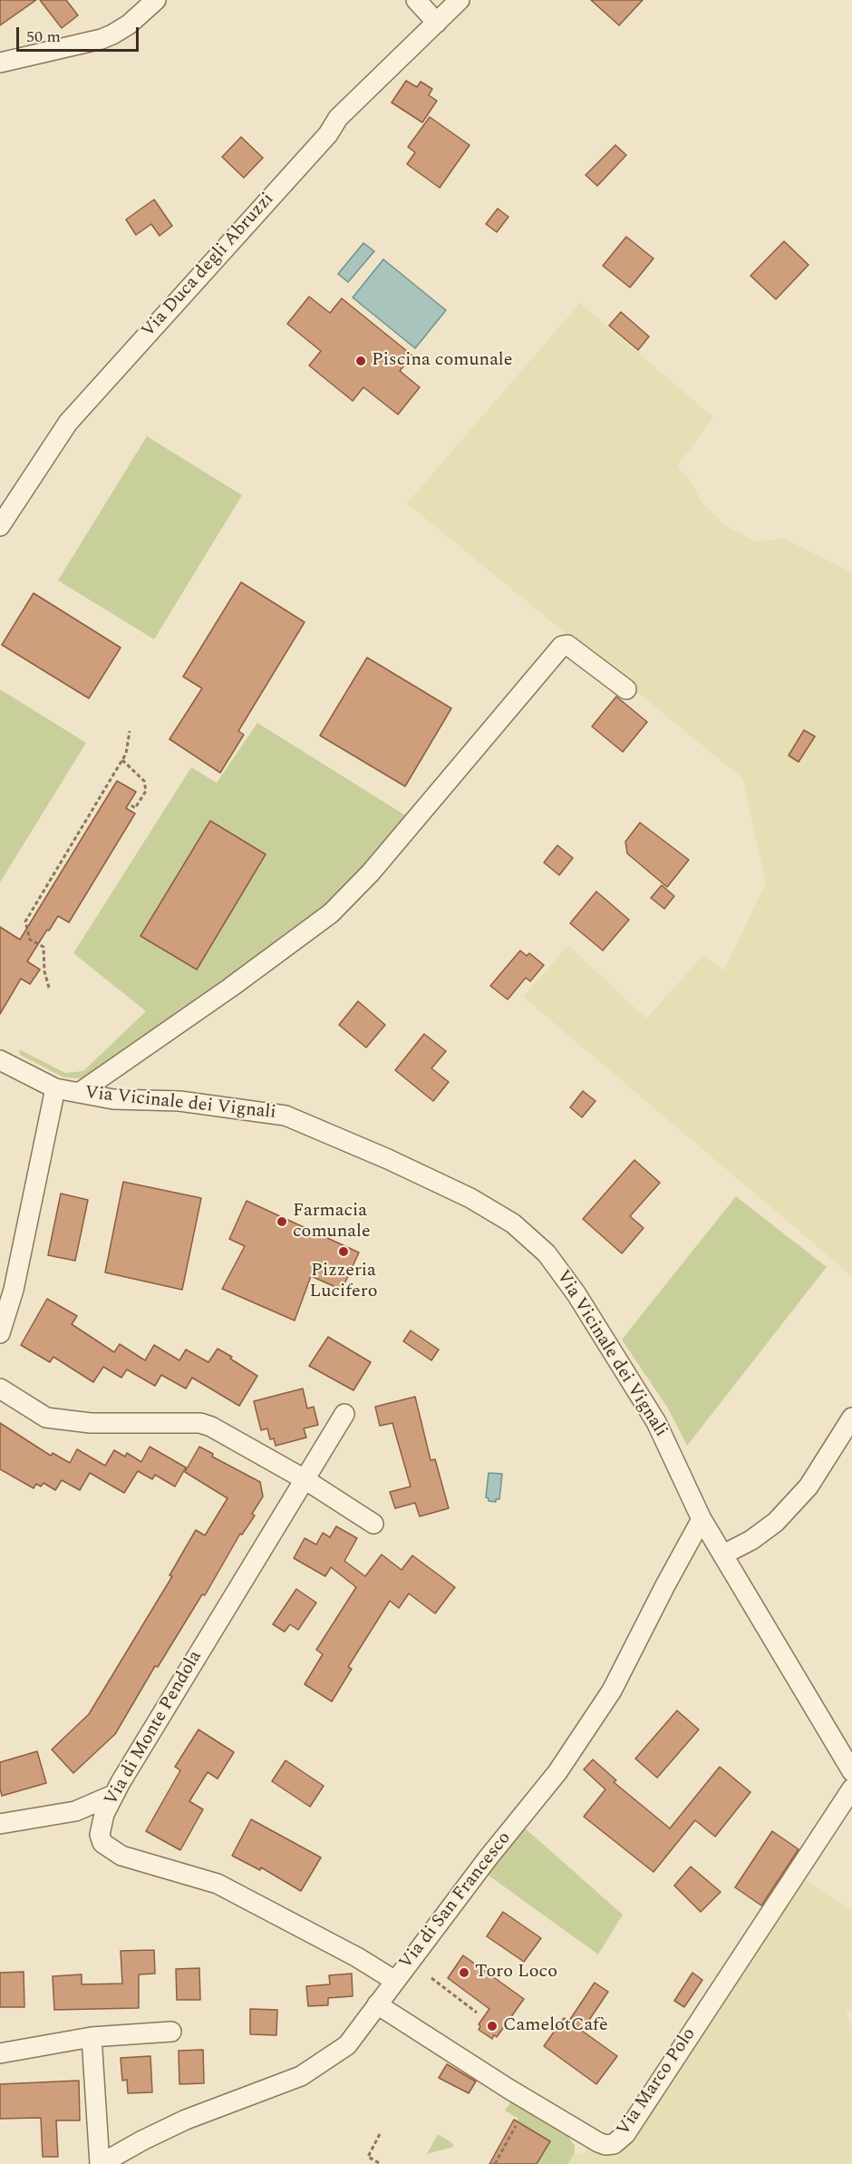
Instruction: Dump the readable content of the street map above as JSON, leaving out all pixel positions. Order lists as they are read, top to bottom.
{
  "streets": {
    "street": [
      "Via Duca degli Abruzzi",
      "Via Vicinale dei Vignali",
      "Via di Monte Pendola",
      "Via di San Francesco",
      "Via Marco Polo"
    ]
  },
  "crossings": [
    ["Via Vicinale dei Vignali", "Via di San Francesco"],
    ["Via di Monte Pendola", "Via di San Francesco"],
    ["Via di San Francesco", "Via Marco Polo"]
  ],
  "places": [
    "Piscina comunale",
    "Farmacia comunale",
    "Pizzeria Lucifero",
    "Toro Loco",
    "CamelotCafè"
  ],
  "scale_bar": "50 m"
}
